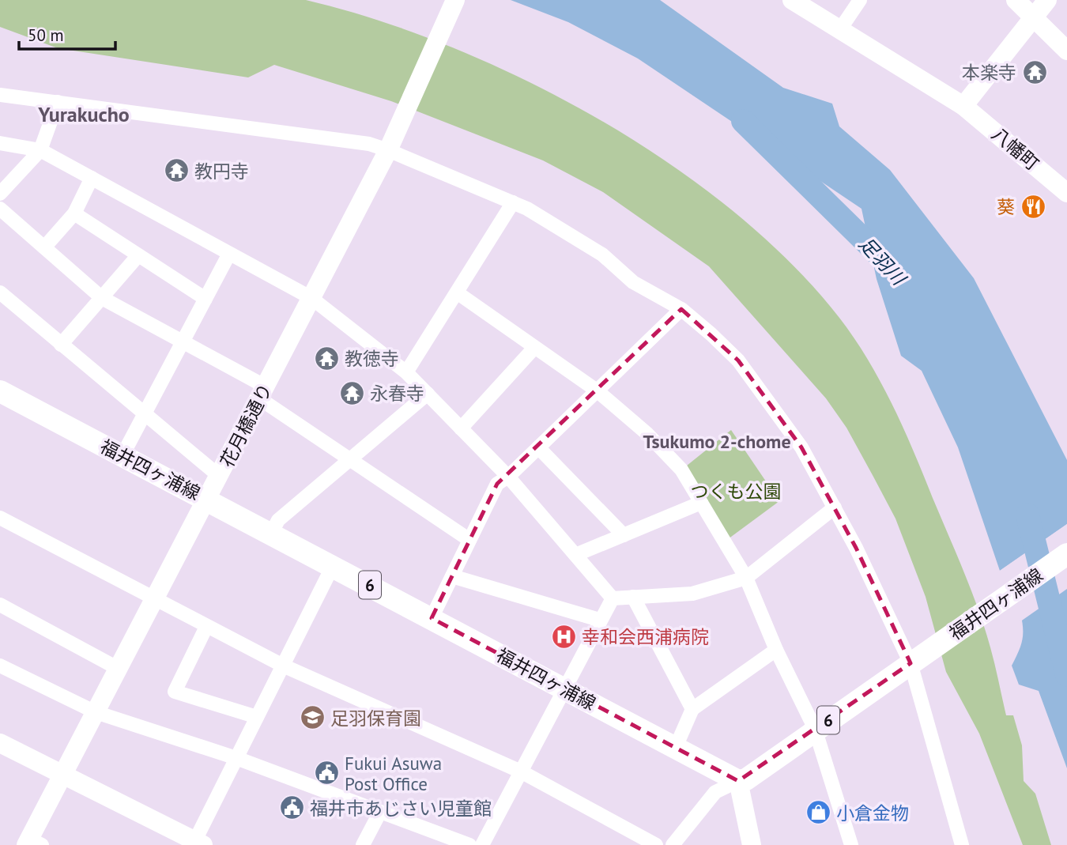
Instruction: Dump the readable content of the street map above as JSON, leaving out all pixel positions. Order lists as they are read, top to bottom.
{
  "streets": {
    "main road": ["福井四ヶ浦線", "6"],
    "street": ["八幡町", "花月橋通り"]
  },
  "crossings": [
    ["花月橋通り", "福井四ヶ浦線"]
  ],
  "districts": ["Yurakucho", "Tsukumo 2-chome"],
  "water": ["足羽川"],
  "parks": ["つくも公園"],
  "places": {
    "temple": [
      "本楽寺",
      "教円寺",
      "教徳寺",
      "永春寺"
    ],
    "restaurant": ["葵"],
    "hospital": ["幸和会西浦病院"],
    "school or university": ["足羽保育園"],
    "public building": ["Fukui Asuwa Post Office", "福井市あじさい児童館"],
    "shop": ["小倉金物"]
  },
  "scale_bar": "50 m"
}
